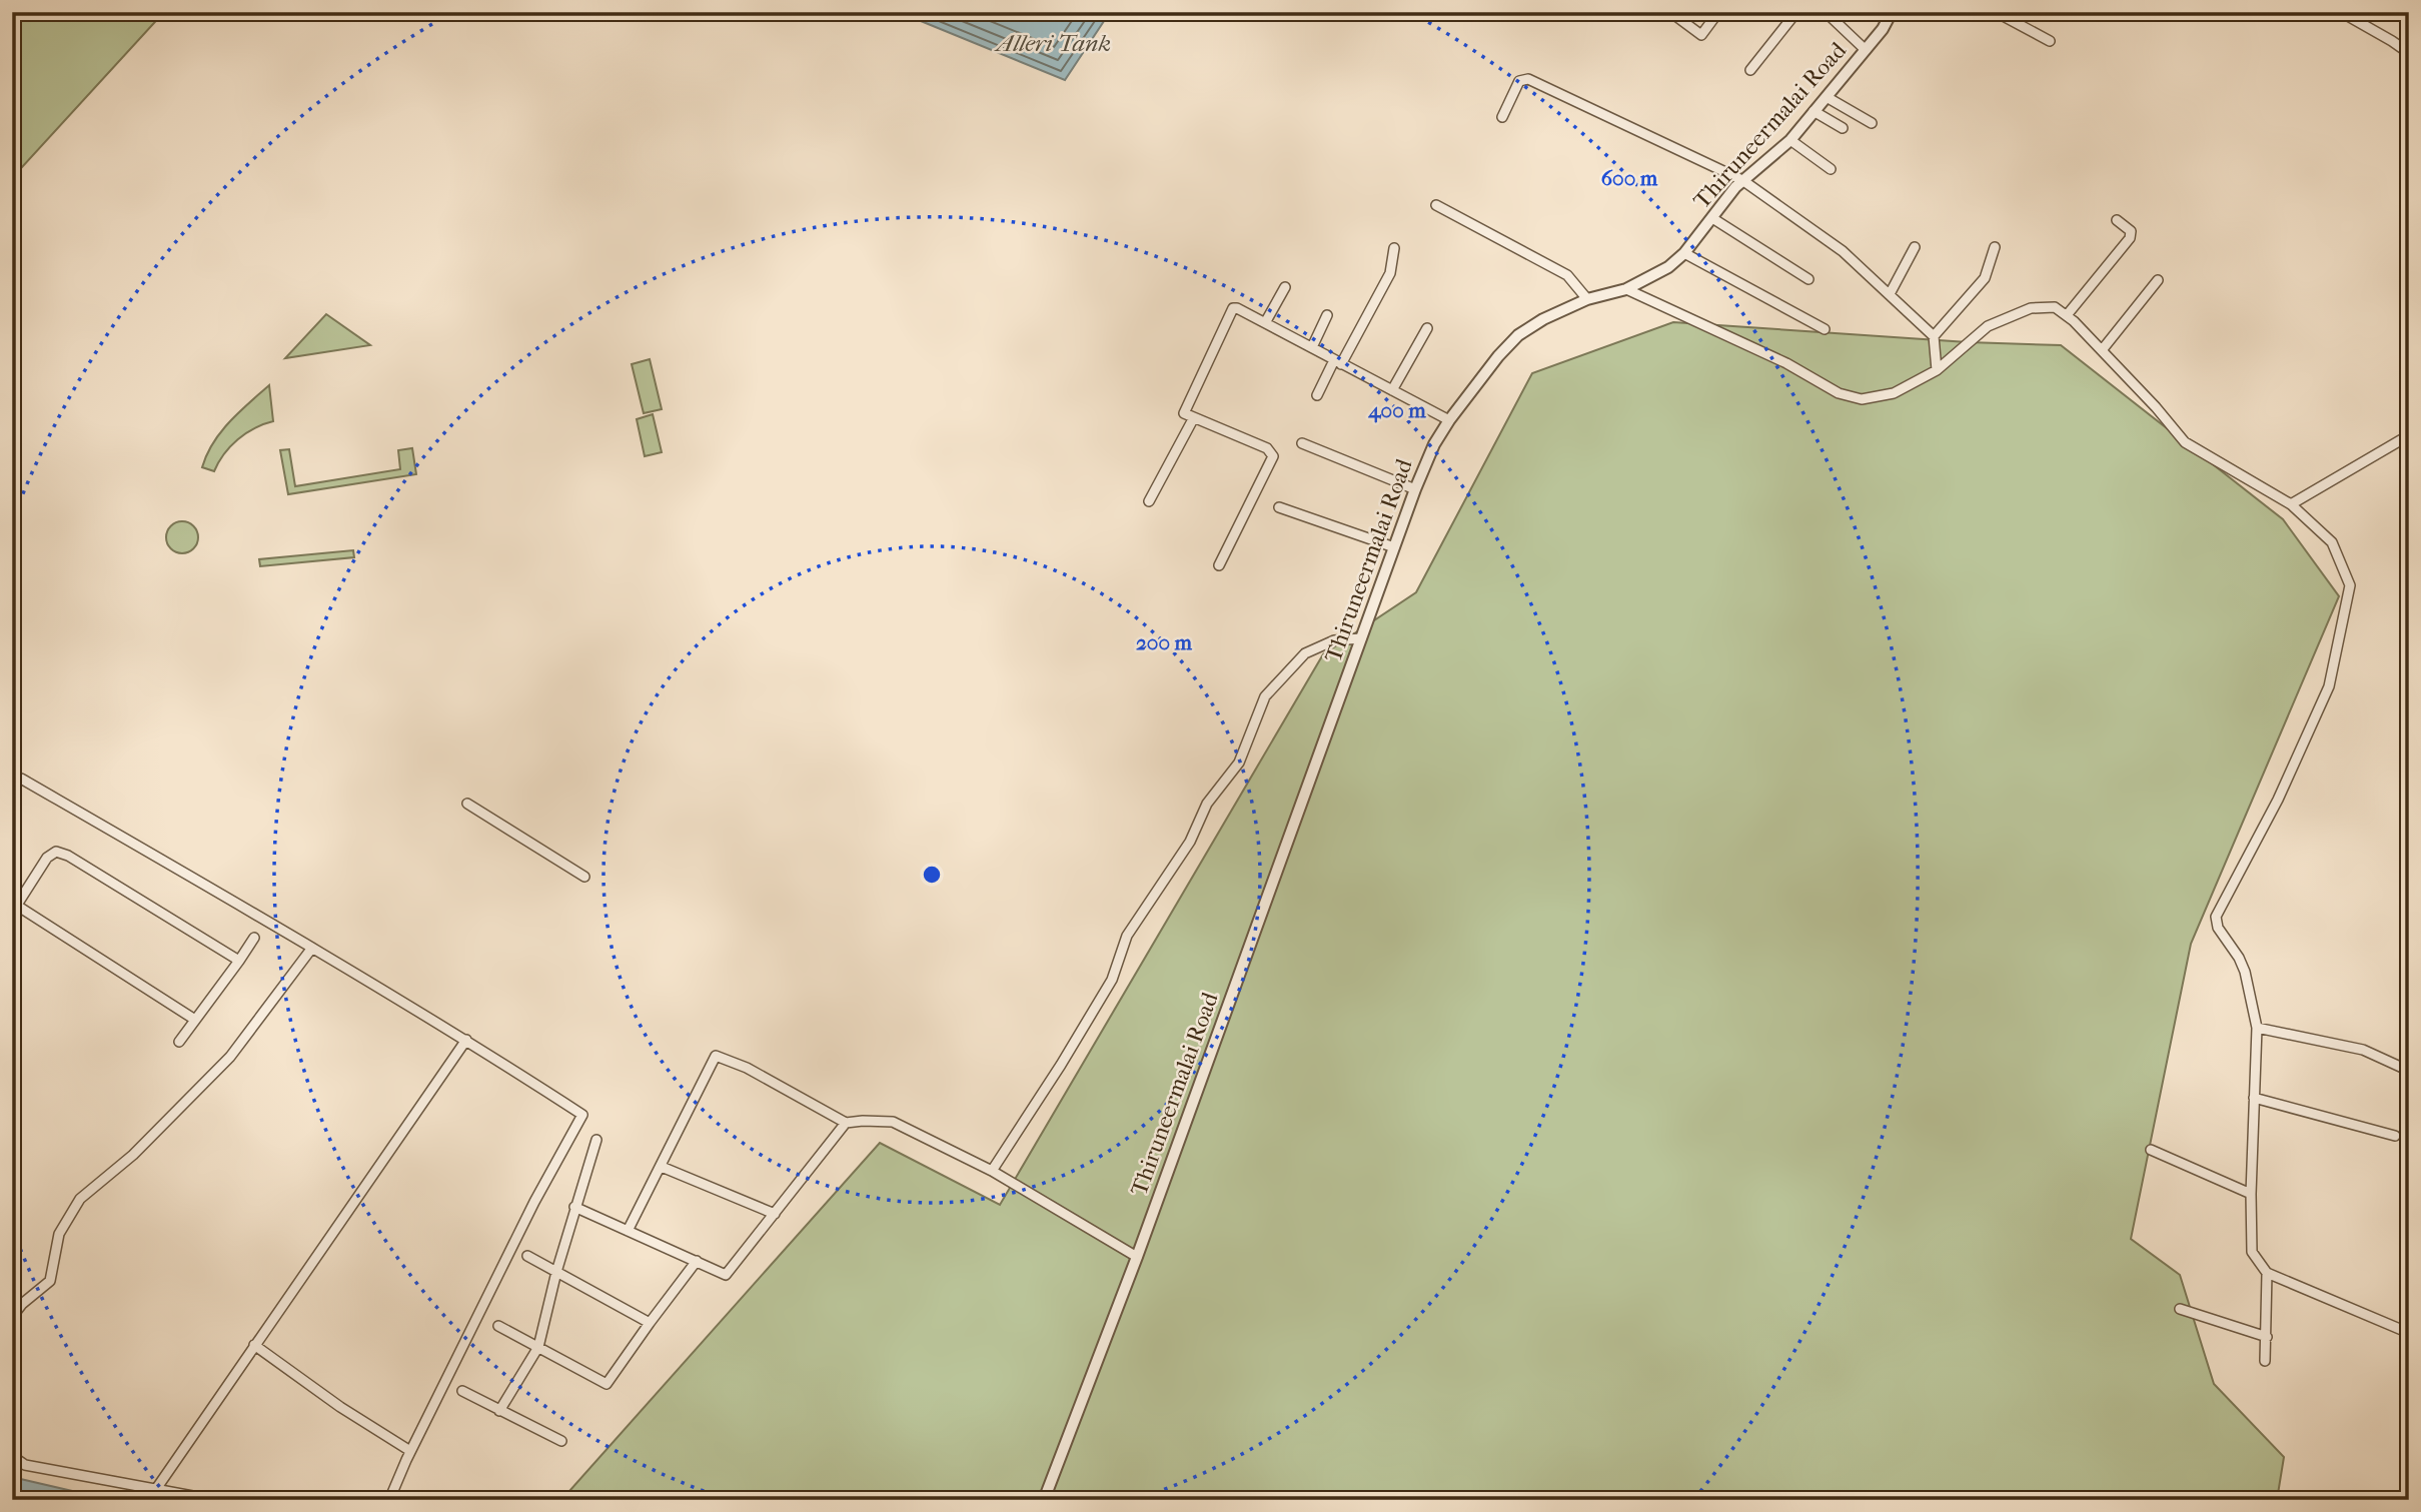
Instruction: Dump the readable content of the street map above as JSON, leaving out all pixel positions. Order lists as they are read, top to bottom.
{
  "streets": {
    "street": ["Thiruneermalai Road"]
  },
  "water": ["Alleri Tank"],
  "rings": ["600 m", "400 m", "200 m"]
}
